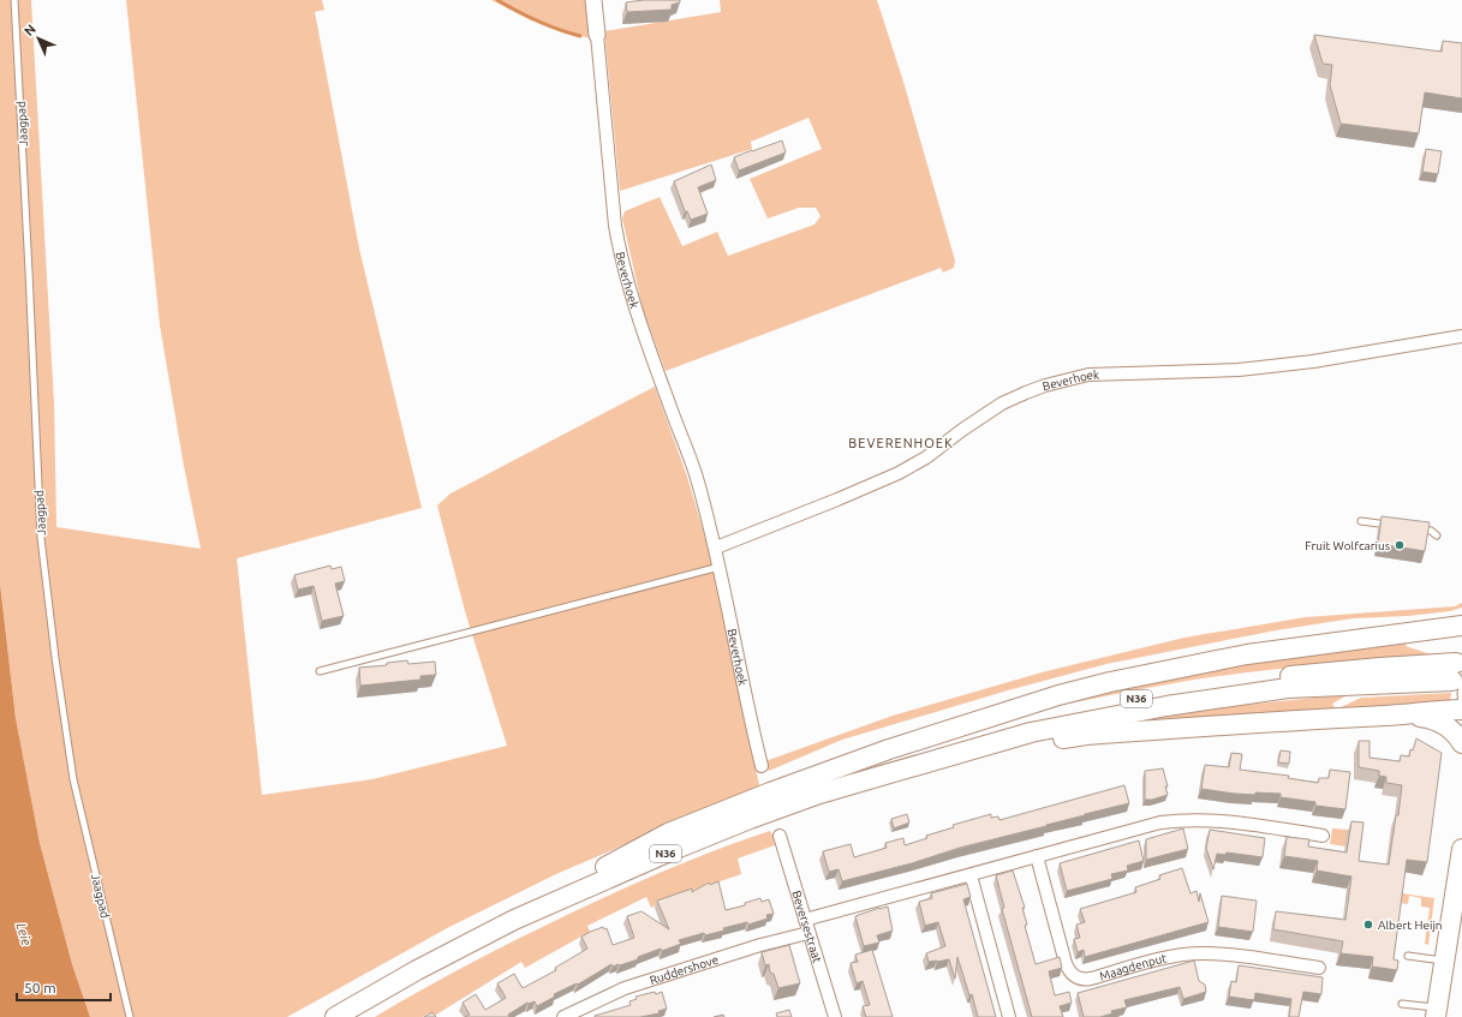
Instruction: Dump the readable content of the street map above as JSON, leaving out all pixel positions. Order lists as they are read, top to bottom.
{
  "streets": {
    "main road": ["N36"],
    "street": [
      "Beverhoek",
      "Beversestraat",
      "Maagdenput",
      "Ruddershove"
    ],
    "lane": ["Jaagpad"]
  },
  "crossings": [
    ["Beversestraat", "Ruddershove"]
  ],
  "districts": ["BEVERENHOEK"],
  "water": ["Leie"],
  "places": ["Fruit Wolfcarius", "Albert Heijn"],
  "scale_bar": "50 m",
  "north": "top left"
}
